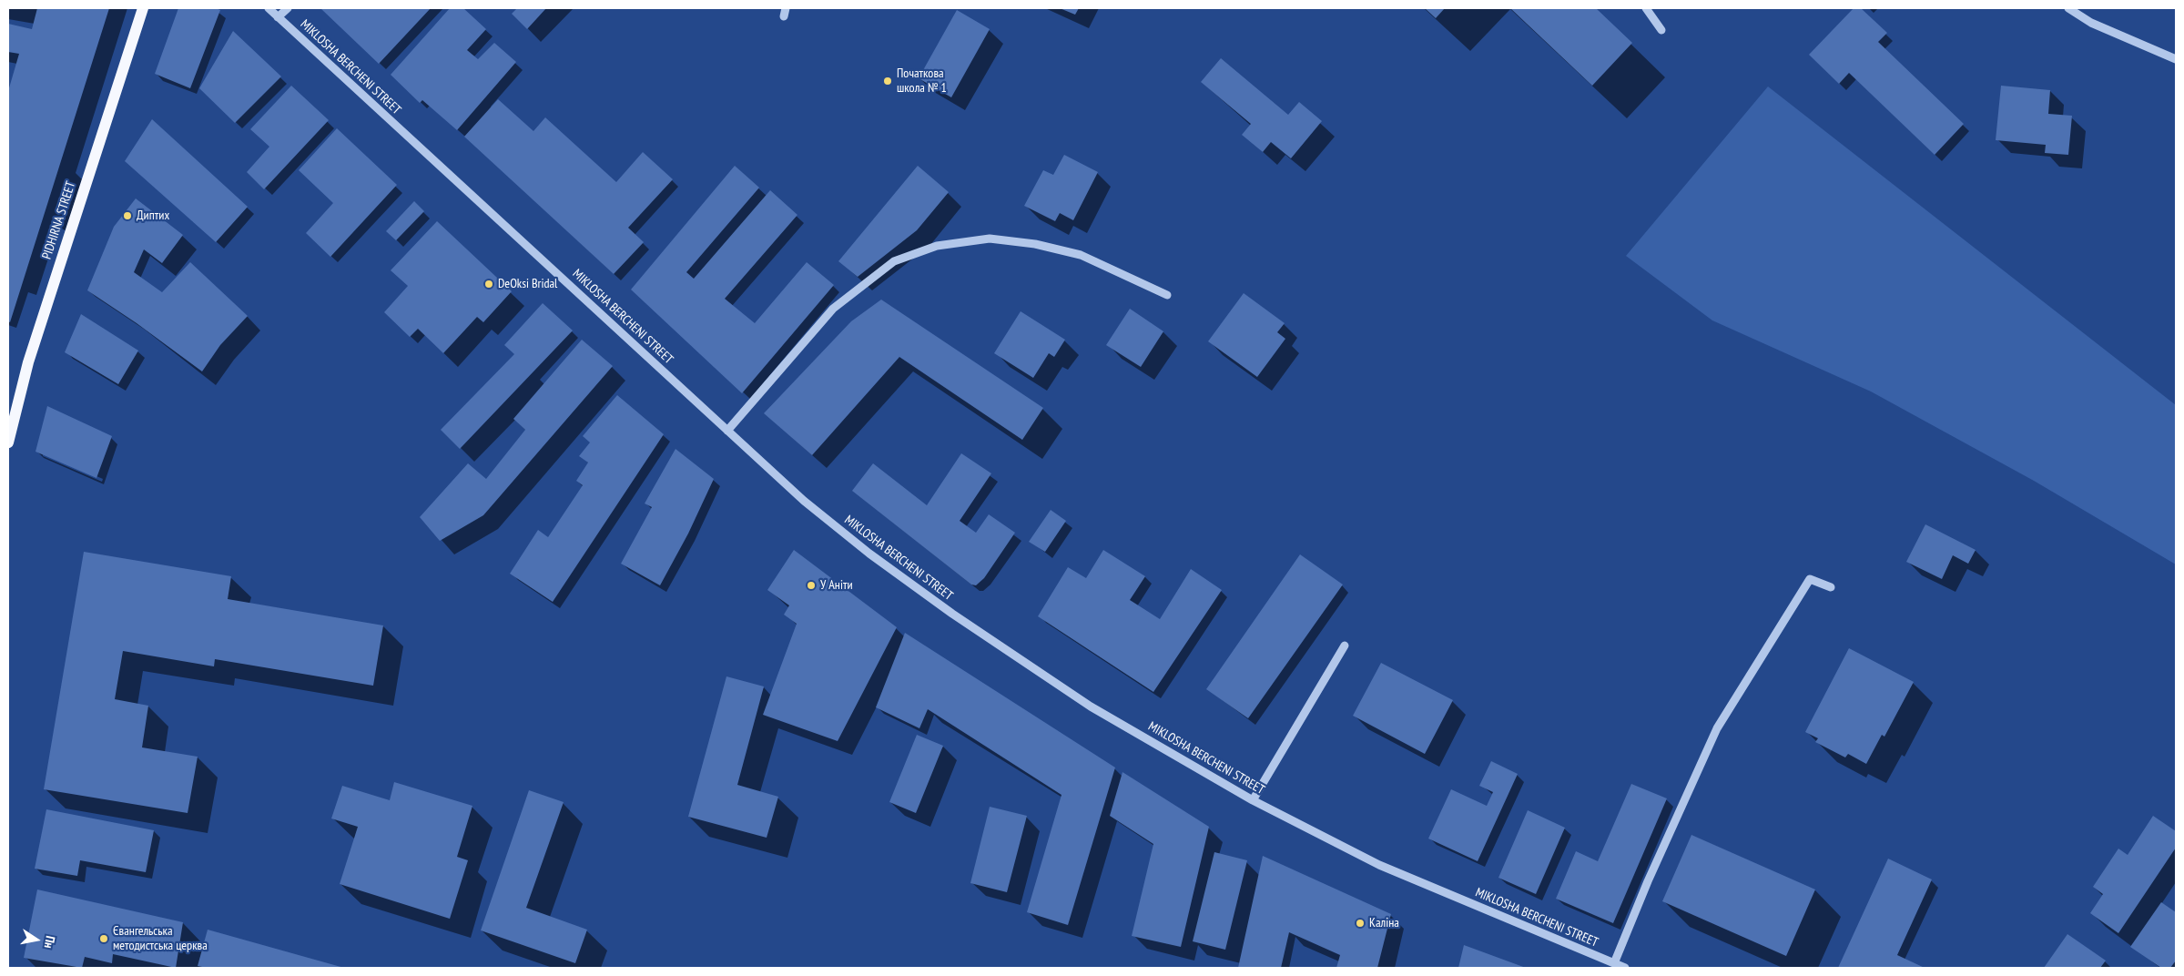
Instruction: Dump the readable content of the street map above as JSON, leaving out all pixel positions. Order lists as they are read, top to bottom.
{
  "streets": {
    "main road": ["PIDHIRNA STREET"],
    "street": ["MIKLOSHA BERCHENI STREET"]
  },
  "places": [
    "Початкова школа № 1",
    "Диптих",
    "DeOksi Bridal",
    "У Аніти",
    "Калiна",
    "Євангельська методистська церква"
  ],
  "north": "right"
}
